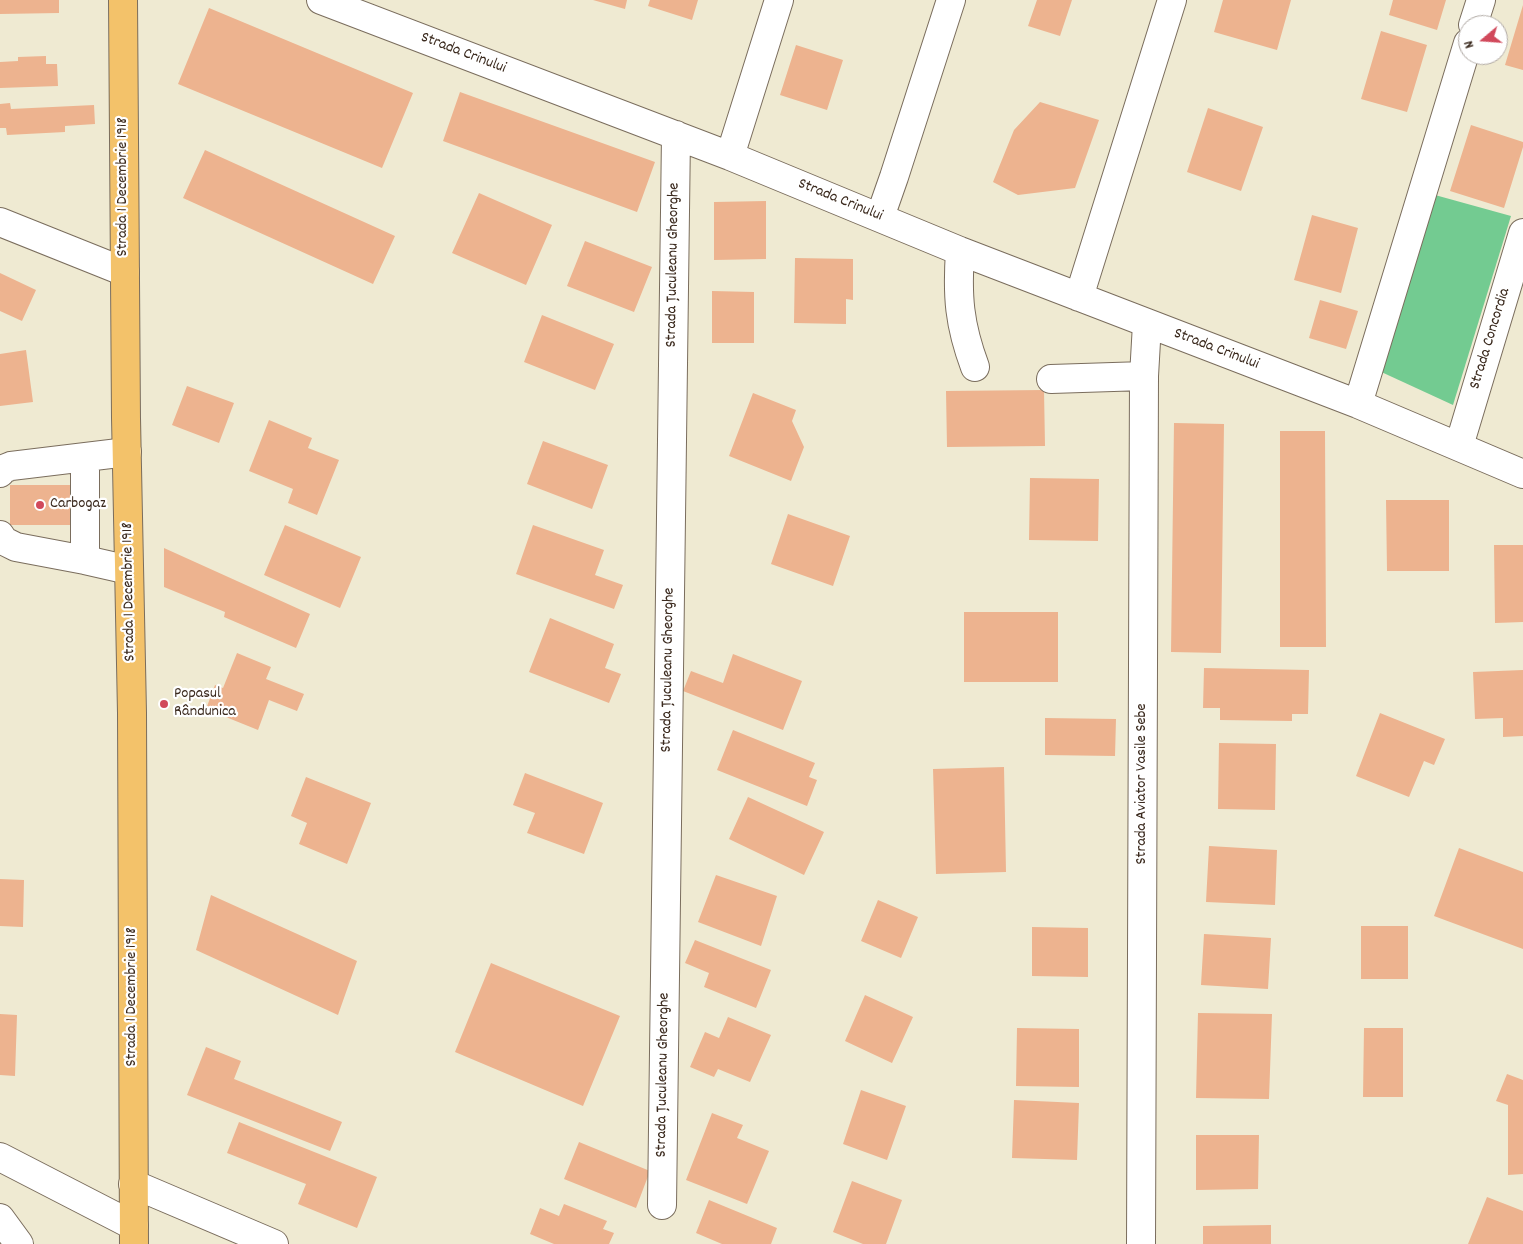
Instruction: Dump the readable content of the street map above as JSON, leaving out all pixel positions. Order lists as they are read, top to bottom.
{
  "streets": {
    "main road": ["Strada 1 Decembrie 1918"],
    "street": [
      "Strada Crinului",
      "Strada Țuculeanu Gheorghe",
      "Strada Concordia",
      "Strada Aviator Vasile Sebe"
    ]
  },
  "crossings": [
    ["Strada Crinului", "Strada Țuculeanu Gheorghe"],
    ["Strada Crinului", "Strada Concordia"],
    ["Strada Crinului", "Strada Aviator Vasile Sebe"]
  ],
  "places": ["Carbogaz", "Popasul Rândunica"],
  "north": "left"
}
